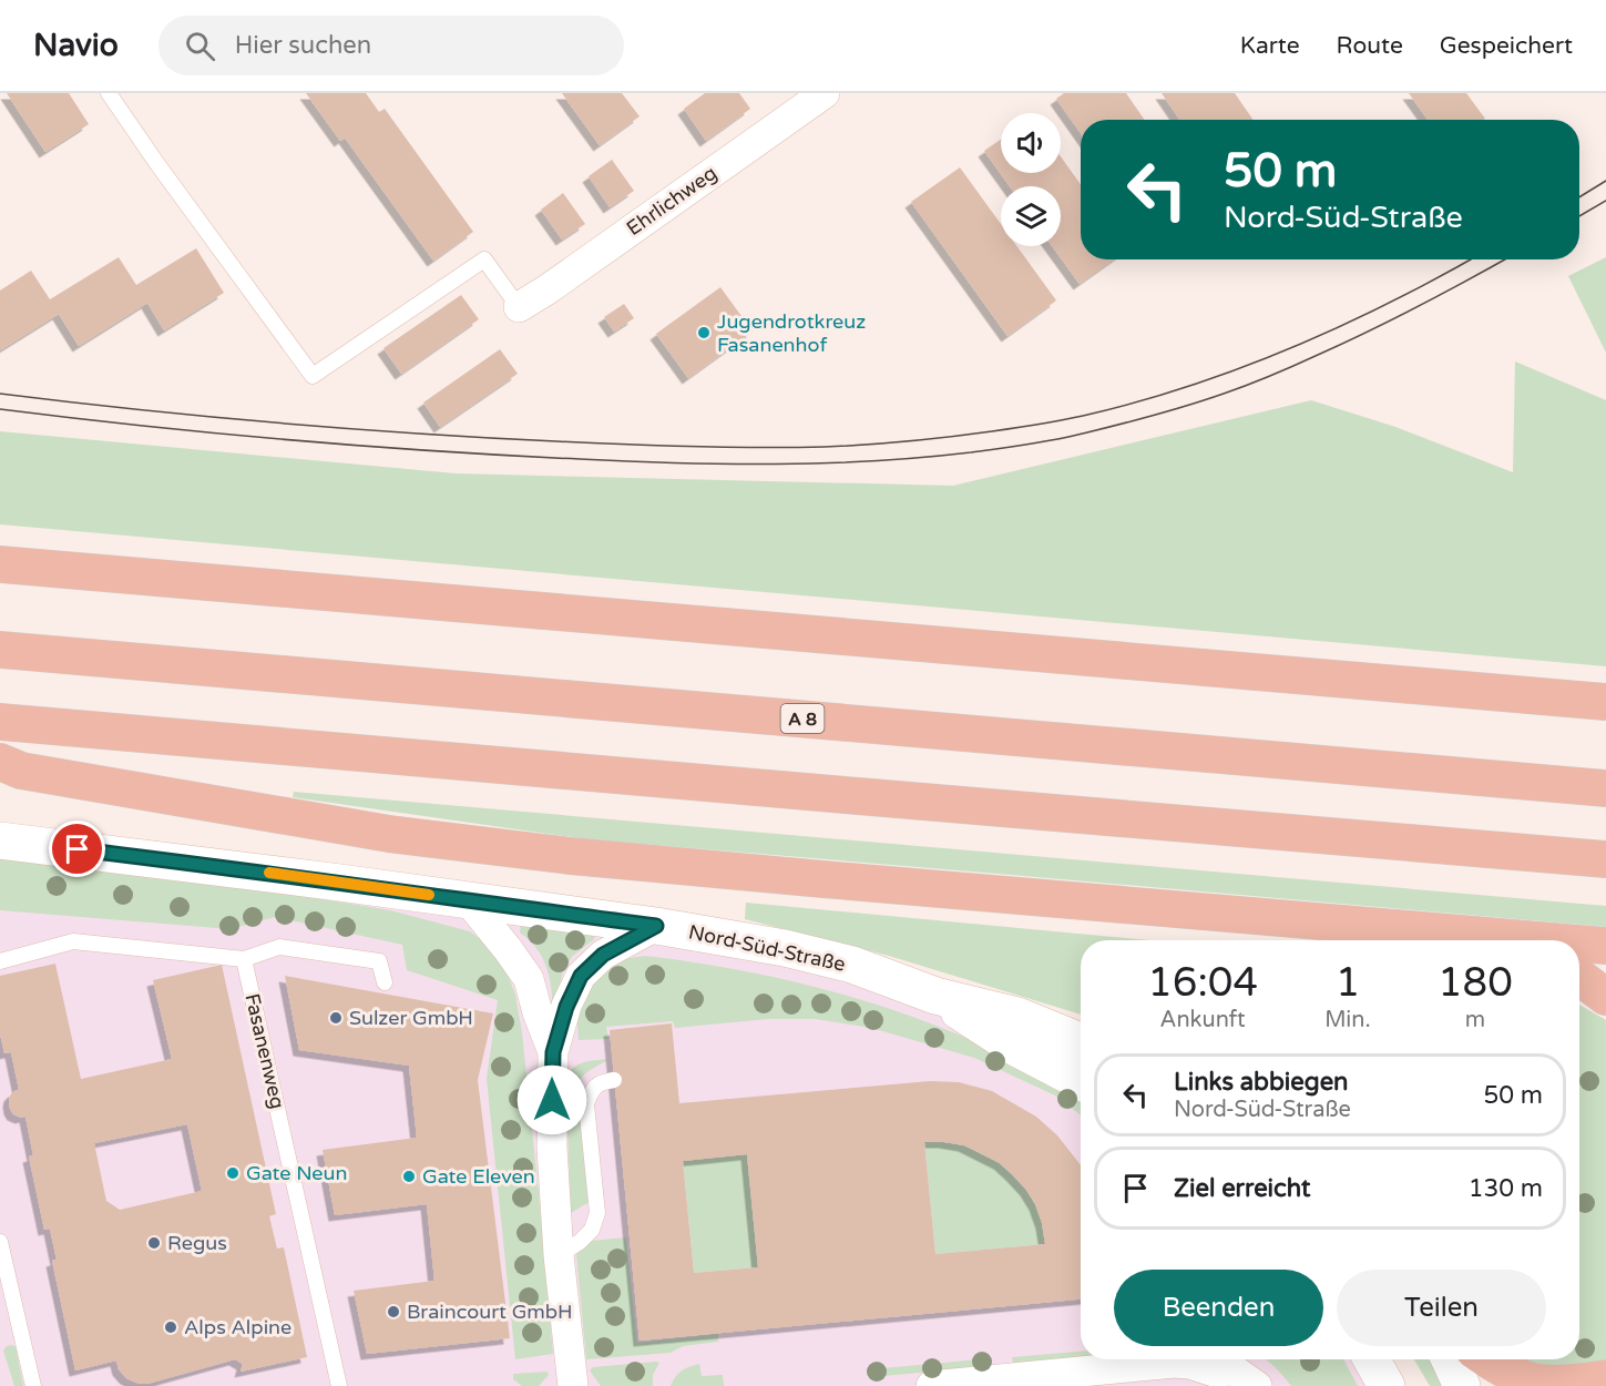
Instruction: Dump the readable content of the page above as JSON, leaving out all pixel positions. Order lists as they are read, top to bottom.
{
  "streets": {
    "highway": ["A 8"],
    "main road": ["Nord-Süd-Straße"],
    "street": ["Ehrlichweg"],
    "lane": ["Fasanenweg"]
  },
  "places": [
    "Jugendrotkreuz Fasanenhof",
    "Sulzer GmbH",
    "Gate Neun",
    "Gate Eleven",
    "Regus",
    "Braincourt GmbH",
    "Alps Alpine"
  ],
  "page": {
    "header": "Navio",
    "search": "Hier suchen",
    "nav": ["Karte", "Route", "Gespeichert"],
    "turn": ["50 m", "Nord-Süd-Straße"],
    "eta": [
      "16:04",
      "Ankunft",
      "1",
      "Min.",
      "180",
      "m"
    ],
    "list": [
      {
        "name": "Links abbiegen",
        "note": "Nord-Süd-Straße",
        "value": "50 m"
      },
      {
        "name": "Ziel erreicht",
        "value": "130 m"
      }
    ],
    "buttons": ["Beenden", "Teilen"]
  }
}
